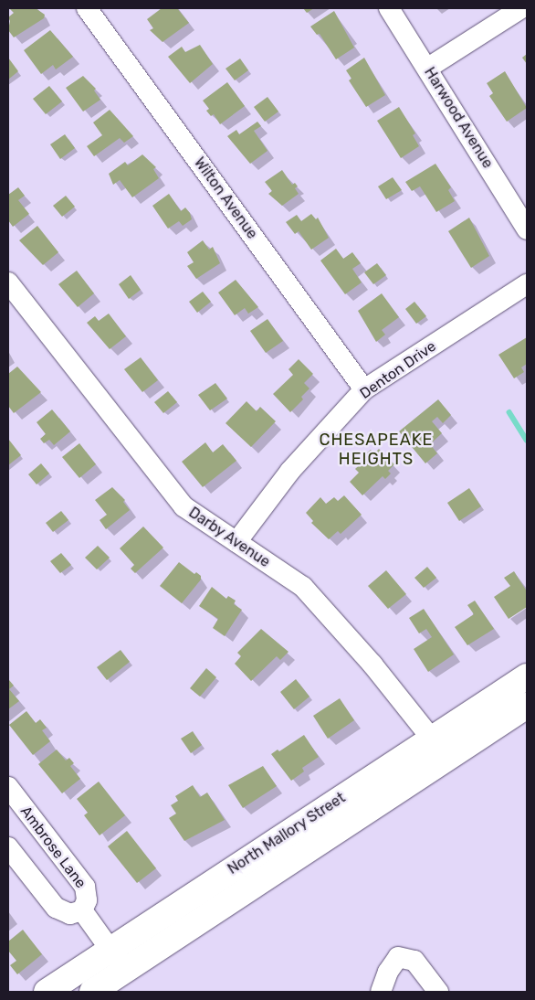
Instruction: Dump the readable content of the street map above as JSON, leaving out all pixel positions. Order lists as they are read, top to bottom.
{
  "streets": {
    "main road": ["North Mallory Street"],
    "street": [
      "Harwood Avenue",
      "Wilton Avenue",
      "Denton Drive",
      "Darby Avenue",
      "Ambrose Lane"
    ]
  },
  "crossings": [
    ["Wilton Avenue", "Denton Drive"],
    ["Denton Drive", "Darby Avenue"],
    ["Darby Avenue", "North Mallory Street"],
    ["North Mallory Street", "Ambrose Lane"]
  ],
  "districts": ["CHESAPEAKE HEIGHTS"]
}
